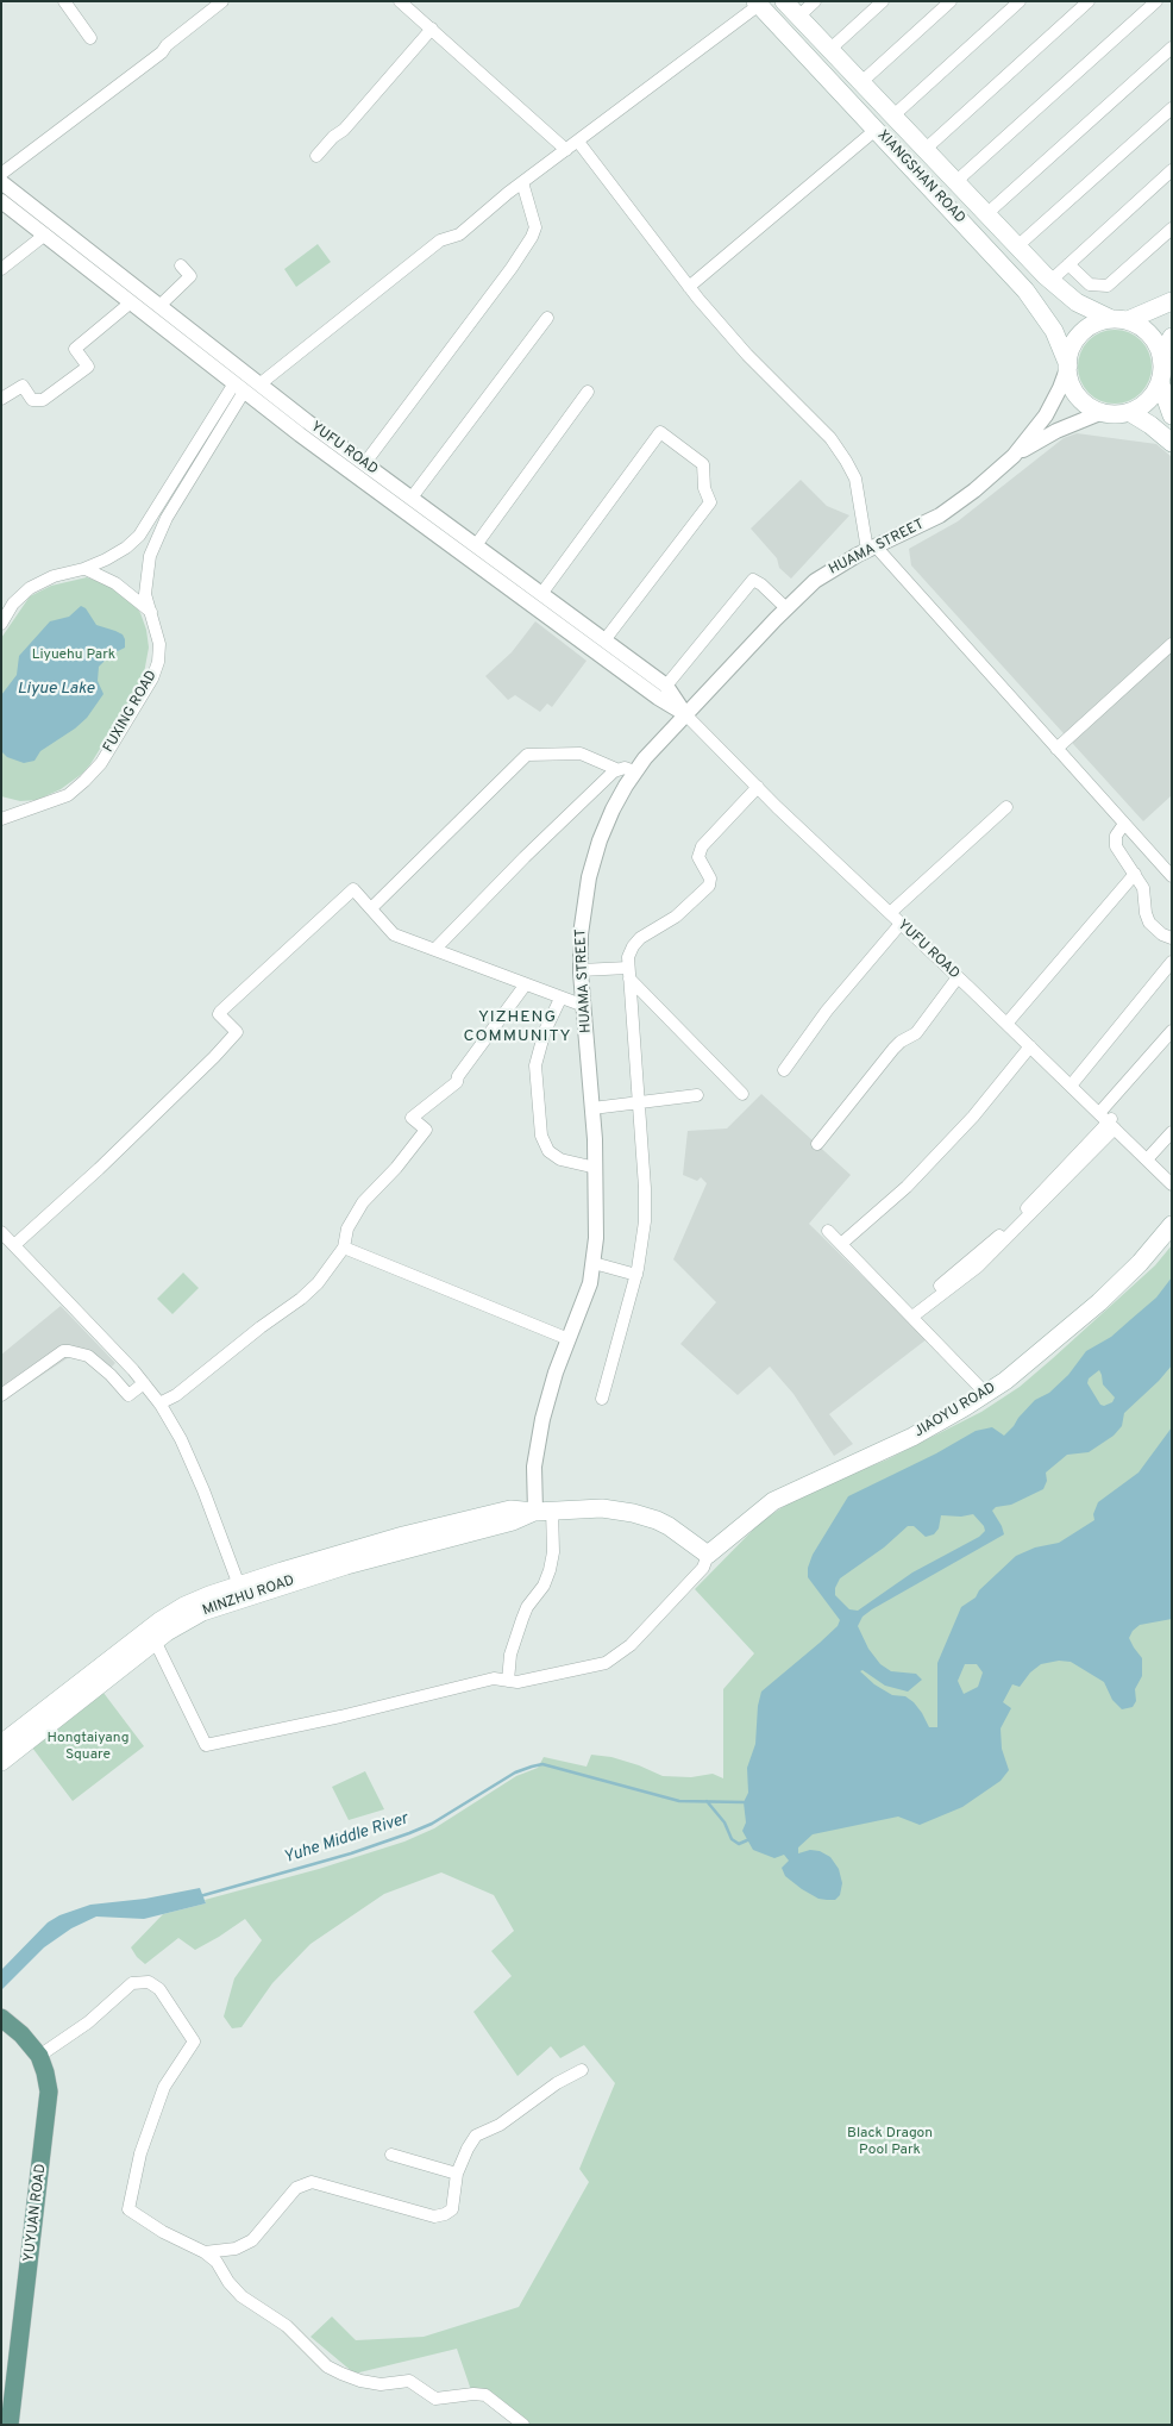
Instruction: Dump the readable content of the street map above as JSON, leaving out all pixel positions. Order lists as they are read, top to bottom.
{
  "streets": {
    "main road": [
      "XIANGSHAN ROAD",
      "JIAOYU ROAD",
      "MINZHU ROAD",
      "YUYUAN ROAD"
    ],
    "street": ["YUFU ROAD", "HUAMA STREET", "FUXING ROAD"]
  },
  "crossings": [
    ["XIANGSHAN ROAD", "HUAMA STREET"],
    ["YUFU ROAD", "HUAMA STREET"],
    ["YUFU ROAD", "FUXING ROAD"],
    ["HUAMA STREET", "MINZHU ROAD"],
    ["JIAOYU ROAD", "MINZHU ROAD"]
  ],
  "districts": ["YIZHENG COMMUNITY"],
  "water": ["Liyue Lake", "Yuhe Middle River"],
  "parks": ["Liyuehu Park", "Hongtaiyang Square", "Black Dragon Pool Park"]
}
